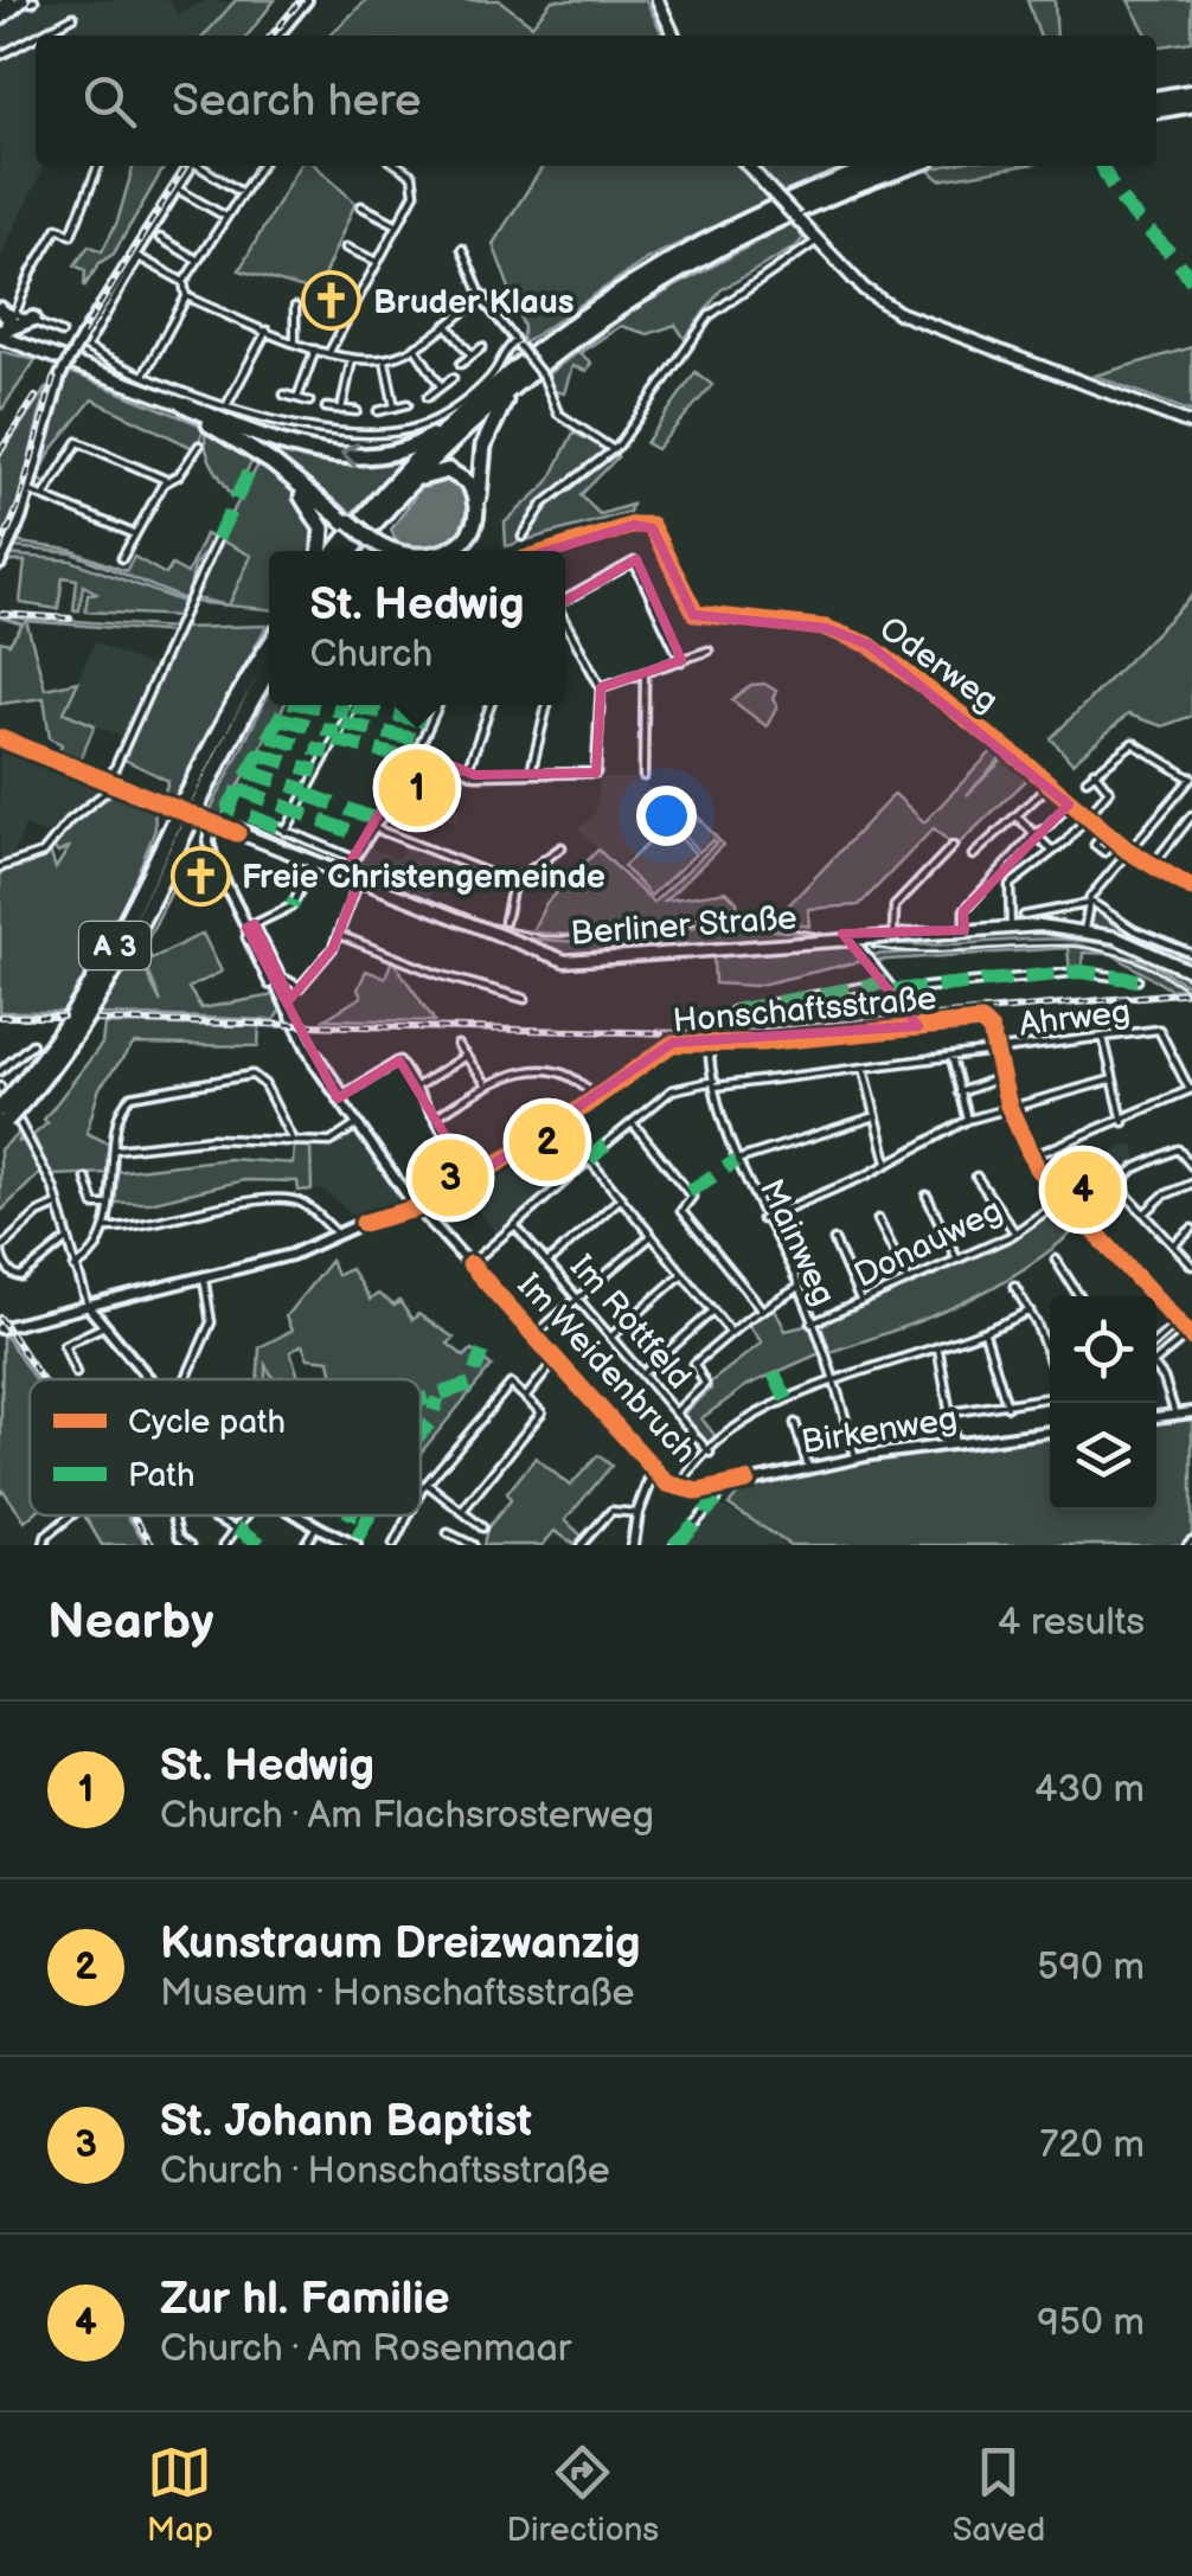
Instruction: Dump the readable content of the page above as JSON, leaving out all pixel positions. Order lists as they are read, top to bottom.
{
  "streets": {
    "highway": ["A 3"],
    "main road": ["Berliner Straße"],
    "street": [
      "Oderweg",
      "Honschaftsstraße",
      "Ahrweg",
      "Mainweg",
      "Donauweg",
      "Im Rottfeld",
      "Im Weidenbruch",
      "Birkenweg"
    ]
  },
  "crossings": [
    ["Berliner Straße", "Im Weidenbruch"],
    ["Honschaftsstraße", "Ahrweg"],
    ["Honschaftsstraße", "Mainweg"],
    ["Honschaftsstraße", "Im Weidenbruch"],
    ["Ahrweg", "Mainweg"],
    ["Mainweg", "Donauweg"],
    ["Mainweg", "Birkenweg"],
    ["Im Weidenbruch", "Birkenweg"]
  ],
  "places": {
    "church": ["Bruder Klaus", "Freie Christengemeinde"]
  },
  "legend": ["Cycle path", "Path"],
  "page": {
    "search": "Search here",
    "popup": ["St. Hedwig", "Church"],
    "pins": [
      "1",
      "2",
      "3",
      "4"
    ],
    "heading": ["Nearby", "4 results"],
    "list": [
      {
        "mark": "1",
        "name": "St. Hedwig",
        "note": "Church · Am Flachsrosterweg",
        "value": "430 m"
      },
      {
        "mark": "2",
        "name": "Kunstraum Dreizwanzig",
        "note": "Museum · Honschaftsstraße",
        "value": "590 m"
      },
      {
        "mark": "3",
        "name": "St. Johann Baptist",
        "note": "Church · Honschaftsstraße",
        "value": "720 m"
      },
      {
        "mark": "4",
        "name": "Zur hl. Familie",
        "note": "Church · Am Rosenmaar",
        "value": "950 m"
      }
    ],
    "nav": ["Map", "Directions", "Saved"]
  }
}
